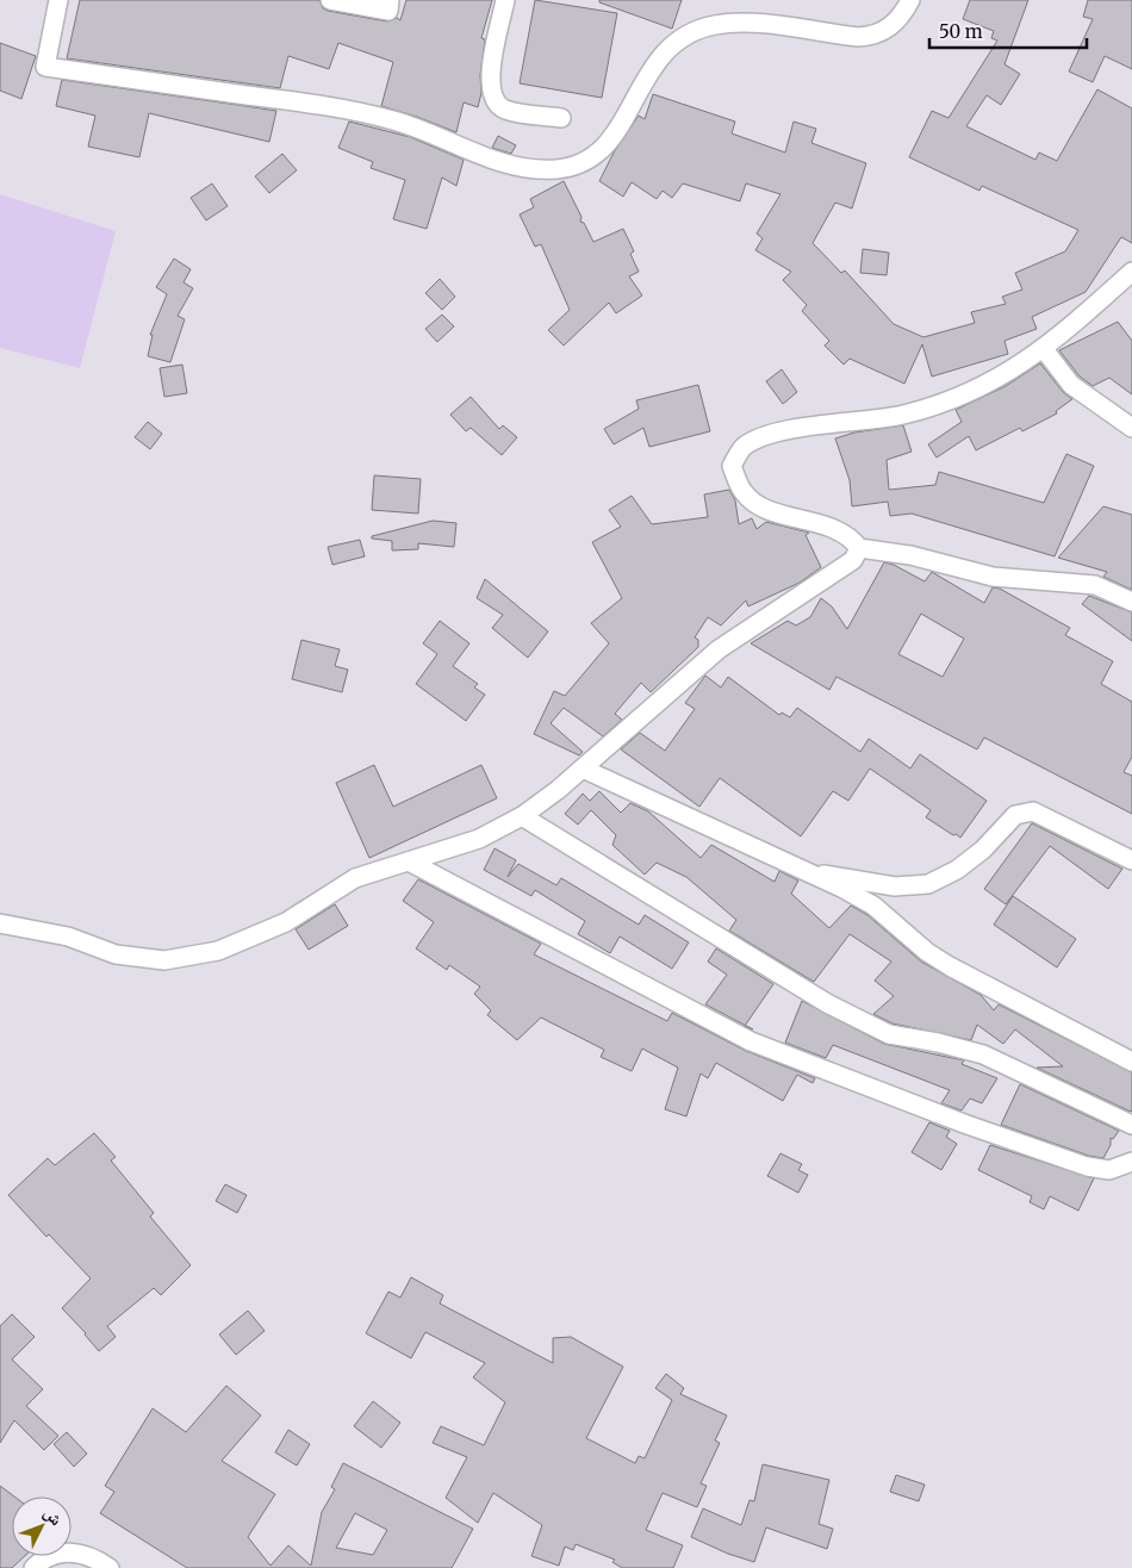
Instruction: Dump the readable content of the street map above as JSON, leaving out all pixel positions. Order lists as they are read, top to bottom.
{
  "scale_bar": "50 m",
  "north": "top right"
}
